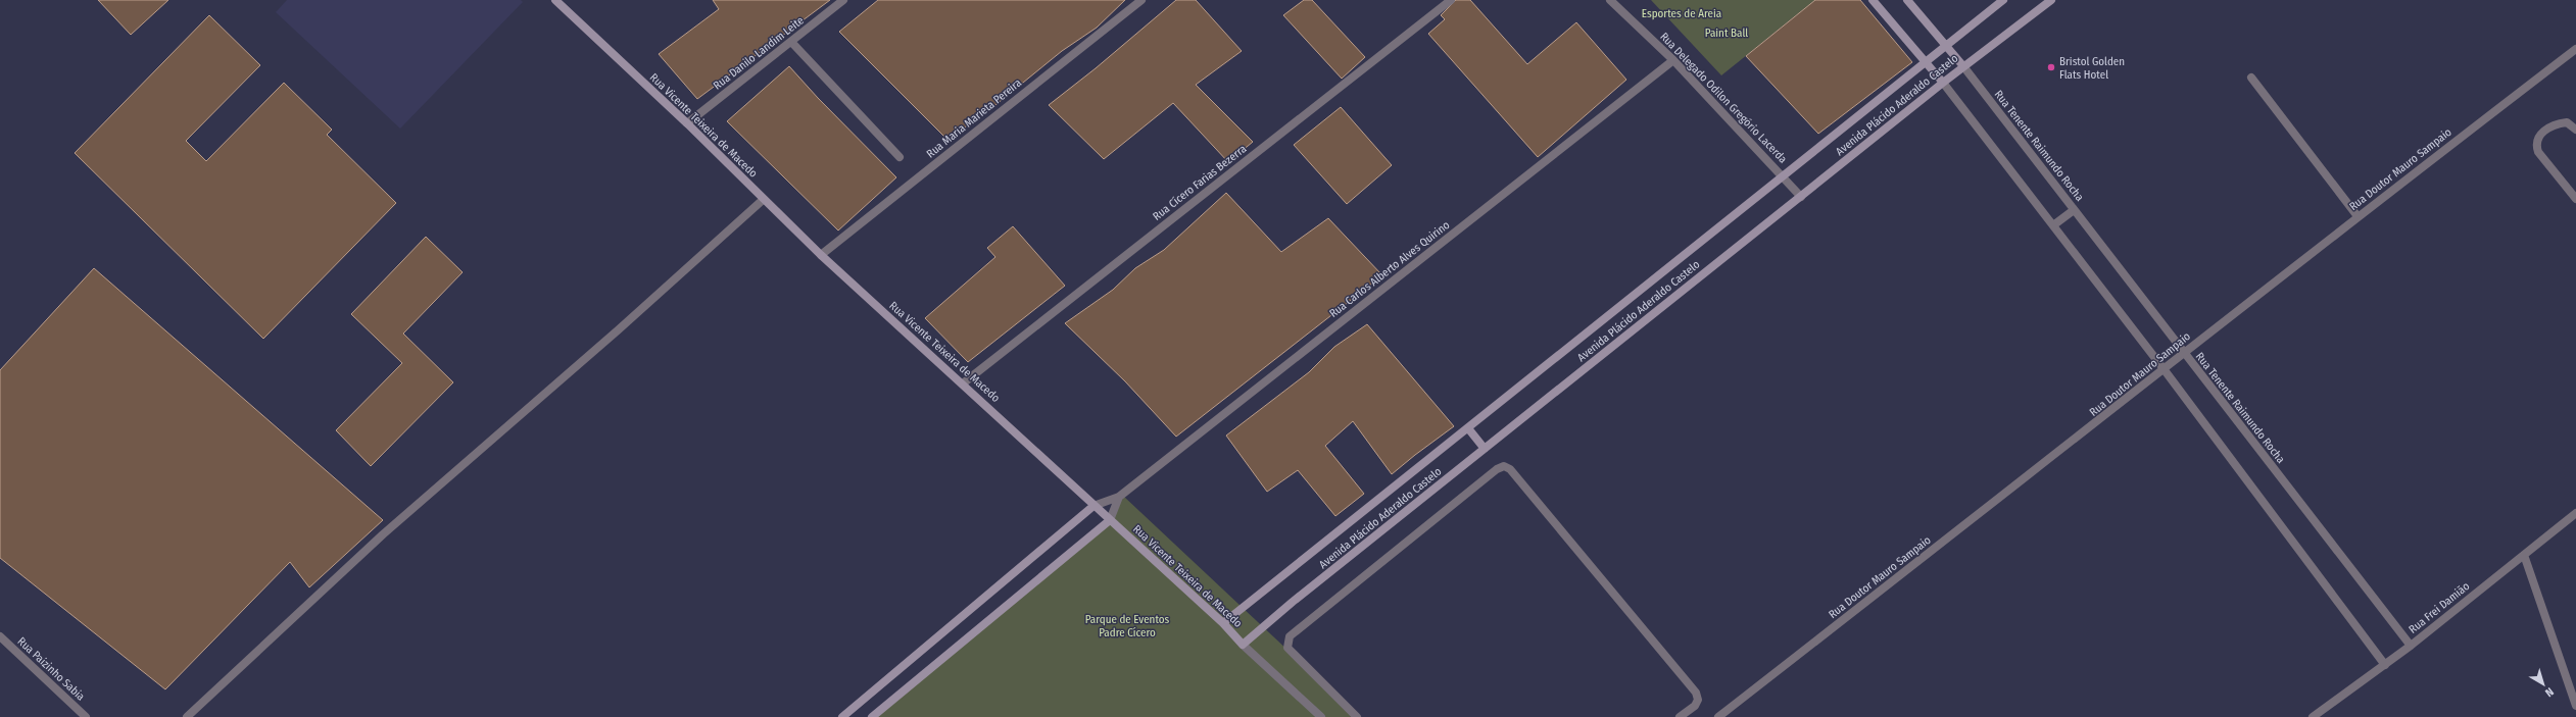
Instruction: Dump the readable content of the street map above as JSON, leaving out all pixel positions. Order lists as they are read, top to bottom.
{
  "streets": {
    "street": [
      "Rua Danilo Landim Leite",
      "Rua Delegado Odilon Gregório Lacerda",
      "Avenida Plácido Aderaldo Castelo",
      "Rua Maria Marieta Pereira",
      "Rua Vicente Teixeira de Macedo",
      "Rua Tenente Raimundo Rocha",
      "Rua Doutor Mauro Sampaio",
      "Rua Cícero Farias Bezerra",
      "Rua Carlos Alberto Alves Quirino",
      "Rua Frei Damião",
      "Rua Paizinho Sabia"
    ]
  },
  "crossings": [
    ["Rua Danilo Landim Leite", "Rua Vicente Teixeira de Macedo"],
    ["Rua Delegado Odilon Gregório Lacerda", "Avenida Plácido Aderaldo Castelo"],
    ["Rua Delegado Odilon Gregório Lacerda", "Rua Carlos Alberto Alves Quirino"],
    ["Avenida Plácido Aderaldo Castelo", "Rua Vicente Teixeira de Macedo"],
    ["Avenida Plácido Aderaldo Castelo", "Rua Tenente Raimundo Rocha"],
    ["Rua Maria Marieta Pereira", "Rua Vicente Teixeira de Macedo"],
    ["Rua Vicente Teixeira de Macedo", "Rua Cícero Farias Bezerra"],
    ["Rua Tenente Raimundo Rocha", "Rua Doutor Mauro Sampaio"],
    ["Rua Tenente Raimundo Rocha", "Rua Frei Damião"]
  ],
  "parks": ["Esportes de Areia", "Paint Ball", "Parque de Eventos Padre Cícero"],
  "places": ["Bristol Golden Flats Hotel"],
  "north": "bottom right"
}
